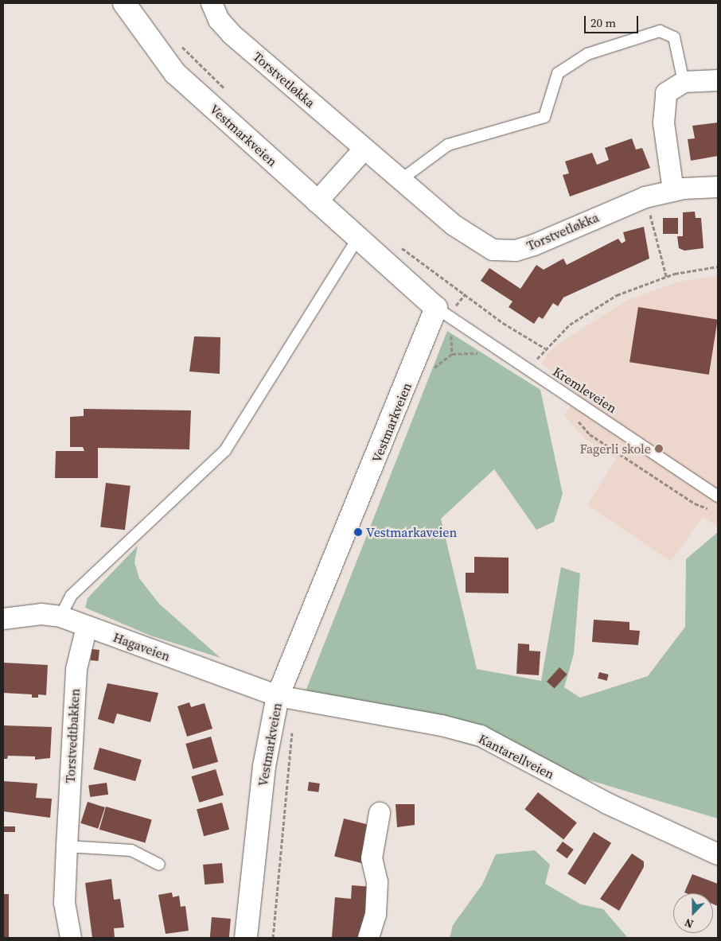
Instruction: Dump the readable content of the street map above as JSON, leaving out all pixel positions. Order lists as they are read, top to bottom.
{
  "streets": {
    "street": [
      "Torstvetløkka",
      "Vestmarkveien",
      "Hagaveien",
      "Torstvedtbakken",
      "Kantarellveien"
    ],
    "lane": ["Kremleveien"]
  },
  "crossings": [
    ["Vestmarkveien", "Kremleveien"],
    ["Vestmarkveien", "Hagaveien"],
    ["Vestmarkveien", "Kantarellveien"],
    ["Hagaveien", "Torstvedtbakken"],
    ["Hagaveien", "Kantarellveien"]
  ],
  "places": ["Fagerli skole", "Vestmarkaveien"],
  "scale_bar": "20 m",
  "north": "bottom"
}
